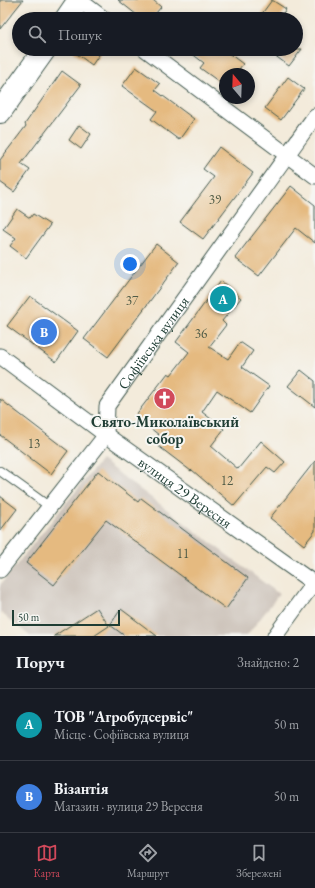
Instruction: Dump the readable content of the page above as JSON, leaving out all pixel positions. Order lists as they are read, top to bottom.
{
  "streets": {
    "street": ["Софіївська вулиця", "вулиця 29 Вересня"]
  },
  "crossings": [
    ["Софіївська вулиця", "вулиця 29 Вересня"]
  ],
  "places": {
    "church": ["Свято-Миколаївський собор"]
  },
  "house_numbers": [
    "39",
    "37",
    "36",
    "13",
    "12",
    "11"
  ],
  "scale_bar": "50 m",
  "north": "top",
  "page": {
    "search": "Пошук",
    "pins": ["A", "B"],
    "scale": "50 m",
    "heading": ["Поруч", "Знайдено: 2"],
    "list": [
      {
        "mark": "A",
        "name": "ТОВ \"Агробудсервіс\"",
        "note": "Місце · Софіївська вулиця",
        "value": "50 m"
      },
      {
        "mark": "B",
        "name": "Візантія",
        "note": "Магазин · вулиця 29 Вересня",
        "value": "50 m"
      }
    ],
    "nav": ["Карта", "Маршрут", "Збережені"]
  }
}
